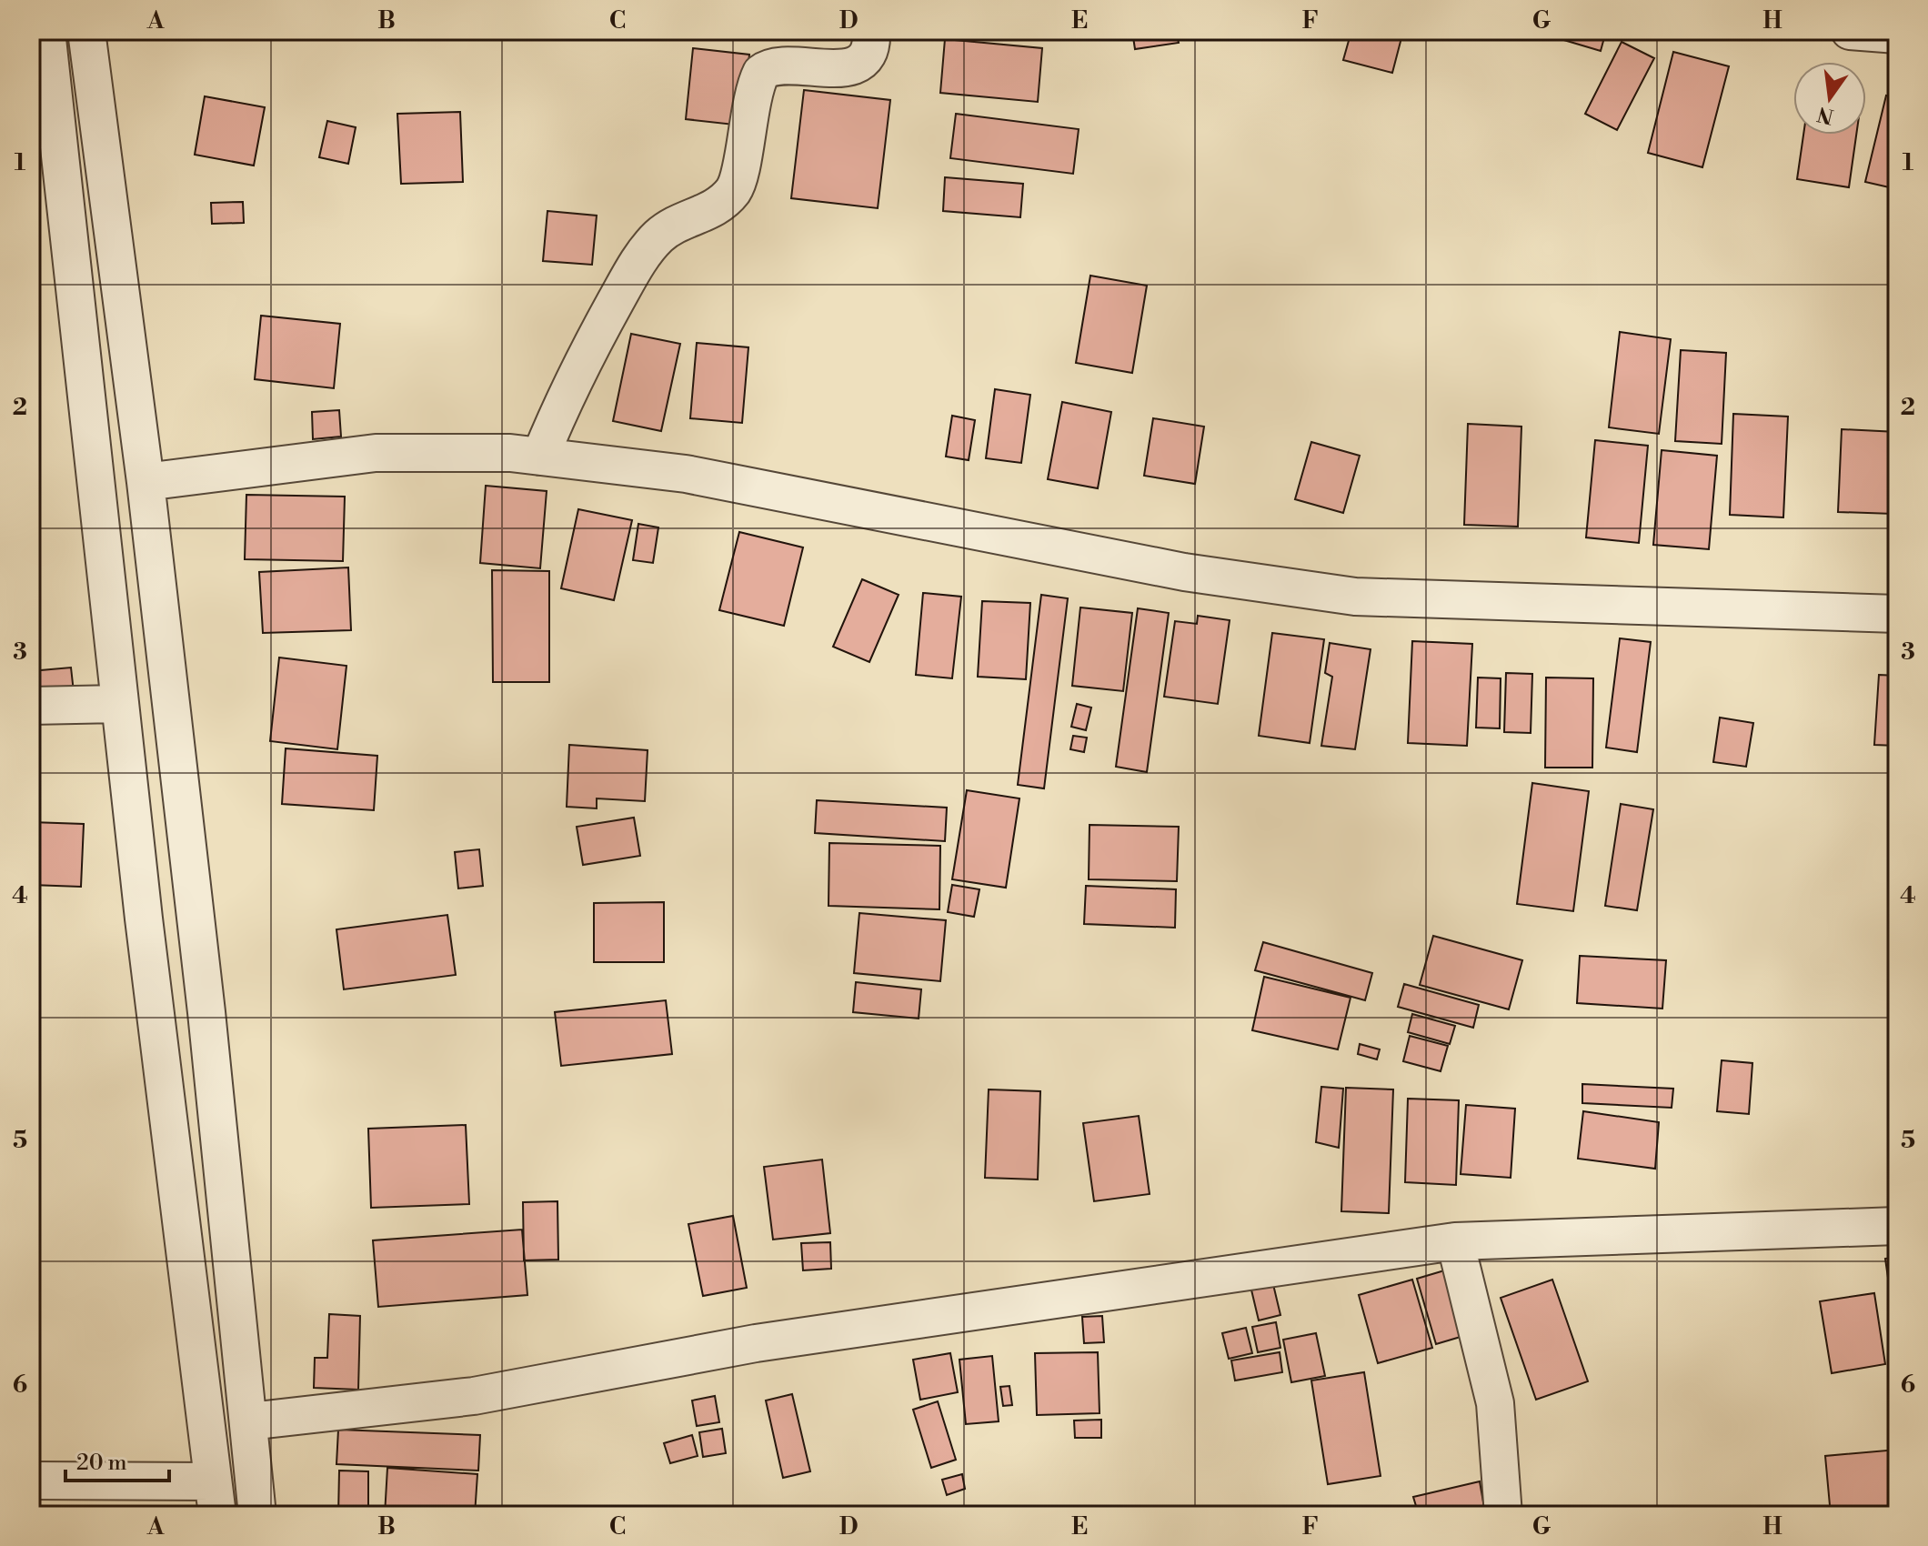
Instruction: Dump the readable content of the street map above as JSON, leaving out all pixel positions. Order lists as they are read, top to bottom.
{
  "scale_bar": "20 m",
  "north": "bottom",
  "grid": {
    "columns": [
      "A",
      "B",
      "C",
      "D",
      "E",
      "F",
      "G",
      "H"
    ],
    "rows": [
      "1",
      "2",
      "3",
      "4",
      "5",
      "6"
    ]
  }
}
